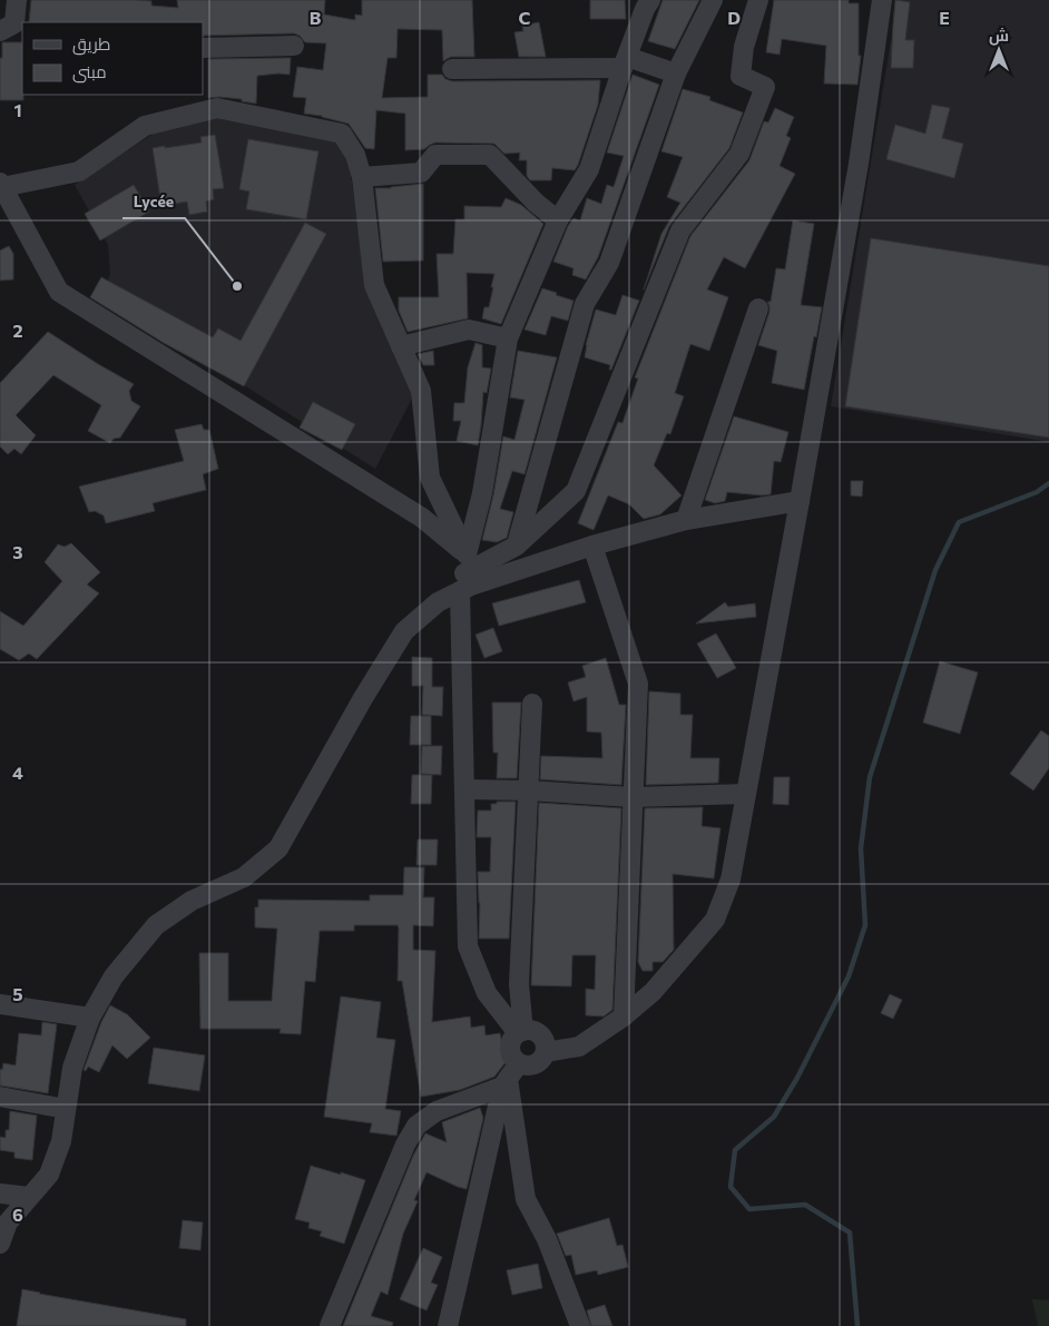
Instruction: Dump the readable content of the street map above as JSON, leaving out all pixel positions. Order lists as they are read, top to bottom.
{
  "places": ["Lycée"],
  "legend": ["طريق", "مبنى"],
  "north": "top",
  "grid": {
    "columns": [
      "B",
      "C",
      "D",
      "E"
    ],
    "rows": [
      "1",
      "2",
      "3",
      "4",
      "5",
      "6"
    ]
  }
}
